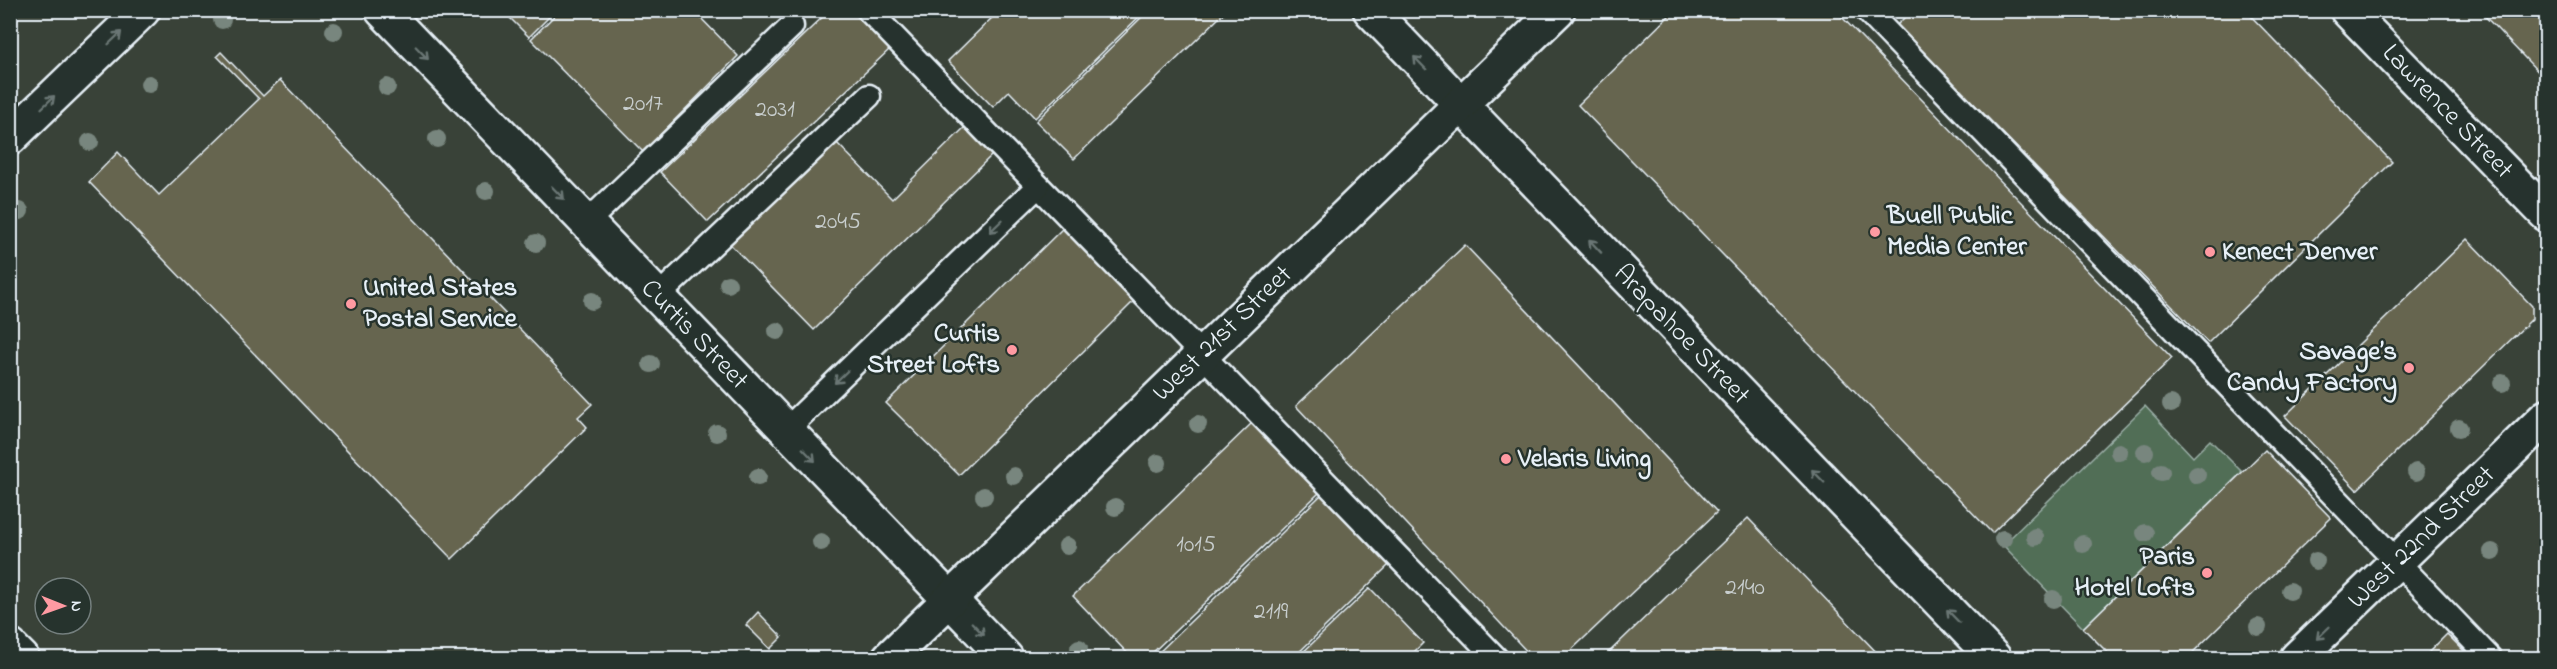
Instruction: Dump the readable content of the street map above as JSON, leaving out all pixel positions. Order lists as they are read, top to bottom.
{
  "streets": {
    "street": [
      "Lawrence Street",
      "West 21st Street",
      "Curtis Street",
      "Arapahoe Street",
      "West 22nd Street"
    ]
  },
  "crossings": [
    ["West 21st Street", "Curtis Street"],
    ["West 21st Street", "Arapahoe Street"]
  ],
  "one_way": ["Curtis Street", "Arapahoe Street", "West 22nd Street"],
  "places": [
    "Buell Public Media Center",
    "Kenect Denver",
    "United States Postal Service",
    "Curtis Street Lofts",
    "Savage’s Candy Factory",
    "Velaris Living",
    "Paris Hotel Lofts"
  ],
  "house_numbers": [
    "2017",
    "2031",
    "2045",
    "1015",
    "2140",
    "2119"
  ],
  "north": "right"
}
